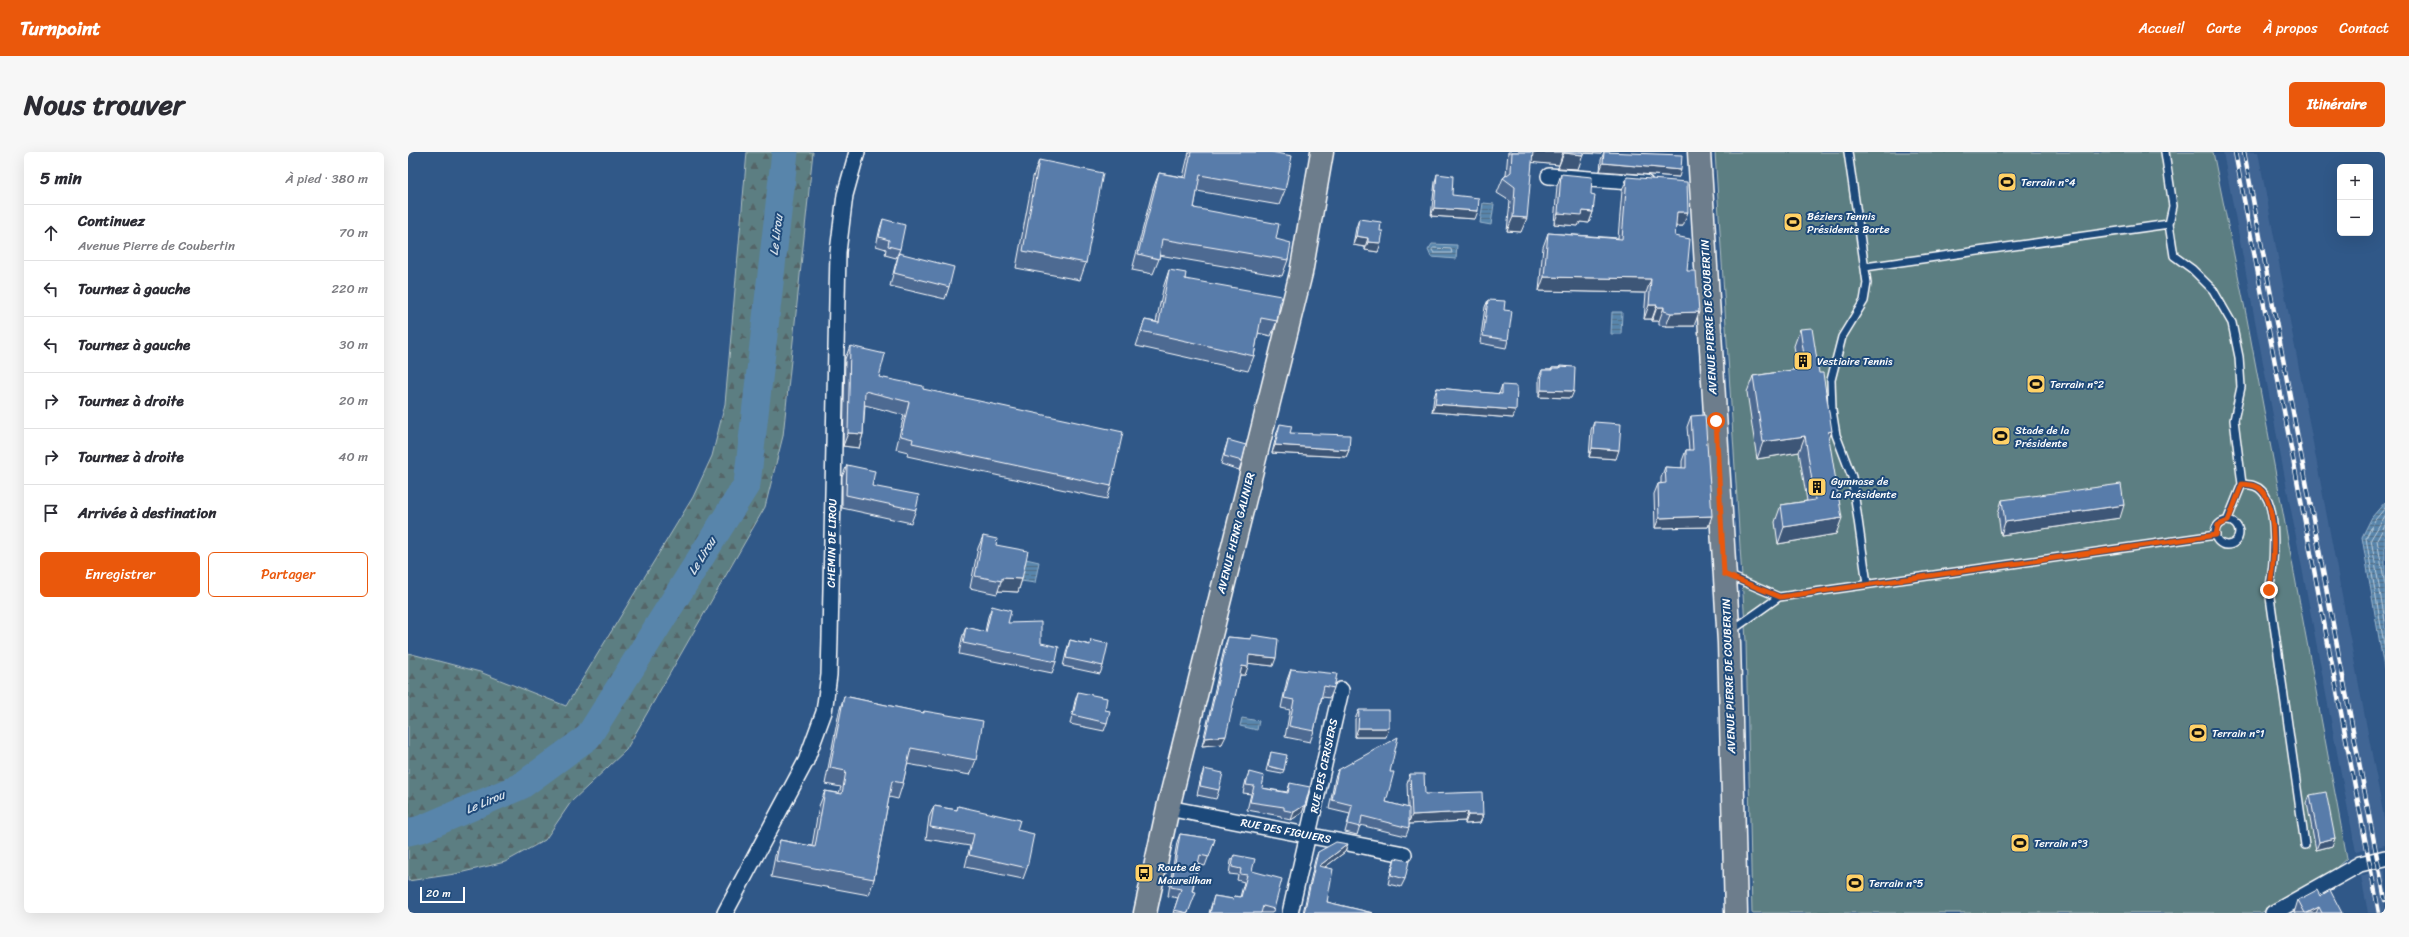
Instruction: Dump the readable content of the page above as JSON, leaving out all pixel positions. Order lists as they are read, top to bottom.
{
  "streets": {
    "main road": ["AVENUE PIERRE DE COUBERTIN", "AVENUE HENRI GALINIER"],
    "street": ["CHEMIN DE LIROU", "RUE DES CERISIERS", "RUE DES FIGUIERS"]
  },
  "crossings": [
    ["AVENUE HENRI GALINIER", "RUE DES FIGUIERS"],
    ["RUE DES CERISIERS", "RUE DES FIGUIERS"]
  ],
  "water": ["Le Lirou"],
  "places": {
    "sports": [
      "Terrain n°4",
      "Béziers Tennis Présidente Barte",
      "Terrain n°2",
      "Stade de la Présidente",
      "Terrain n°1",
      "Terrain n°3",
      "Terrain n°5"
    ],
    "building": ["Vestiaire Tennis", "Gymnase de La Présidente"],
    "bus stop": ["Route de Maureilhan"]
  },
  "scale_bar": "20 m",
  "page": {
    "header": "Turnpoint",
    "nav": [
      "Accueil",
      "Carte",
      "À propos",
      "Contact"
    ],
    "title": "Nous trouver",
    "buttons": [
      "Itinéraire",
      ["Enregistrer", "Partager"]
    ],
    "heading": ["5 min", "À pied · 380 m"],
    "map_buttons": ["+", "−"],
    "list": [
      ["Continuez", "Avenue Pierre de Coubertin", "70 m"],
      ["Tournez à gauche", "220 m"],
      ["Tournez à gauche", "30 m"],
      ["Tournez à droite", "20 m"],
      ["Tournez à droite", "40 m"],
      "Arrivée à destination"
    ],
    "scale": "20 m"
  }
}
